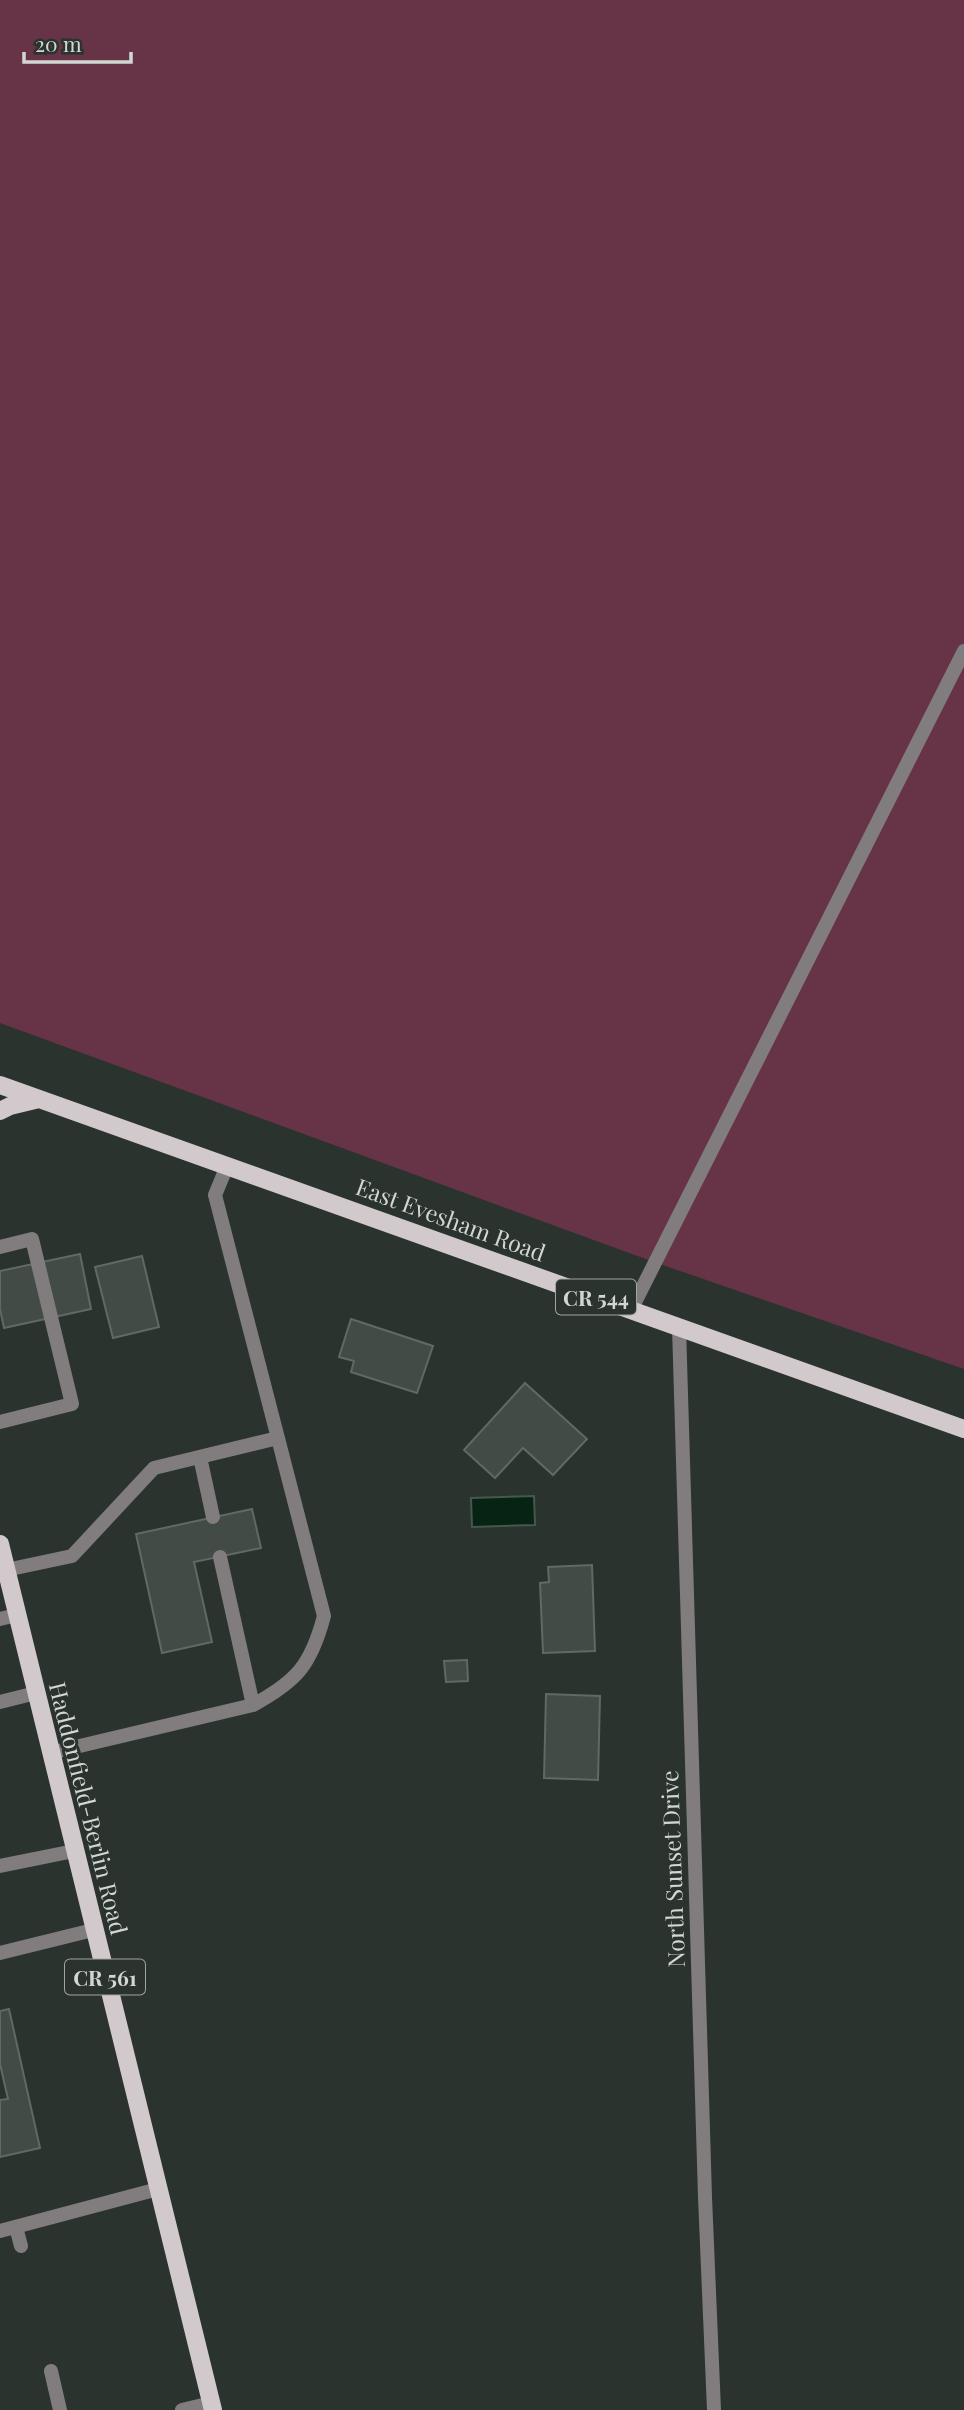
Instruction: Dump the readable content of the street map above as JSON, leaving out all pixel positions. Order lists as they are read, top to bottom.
{
  "streets": {
    "main road": [
      "East Evesham Road",
      "CR 544",
      "Haddonfield-Berlin Road",
      "CR 561"
    ],
    "street": ["North Sunset Drive"]
  },
  "crossings": [
    ["East Evesham Road", "North Sunset Drive"]
  ],
  "scale_bar": "20 m"
}
